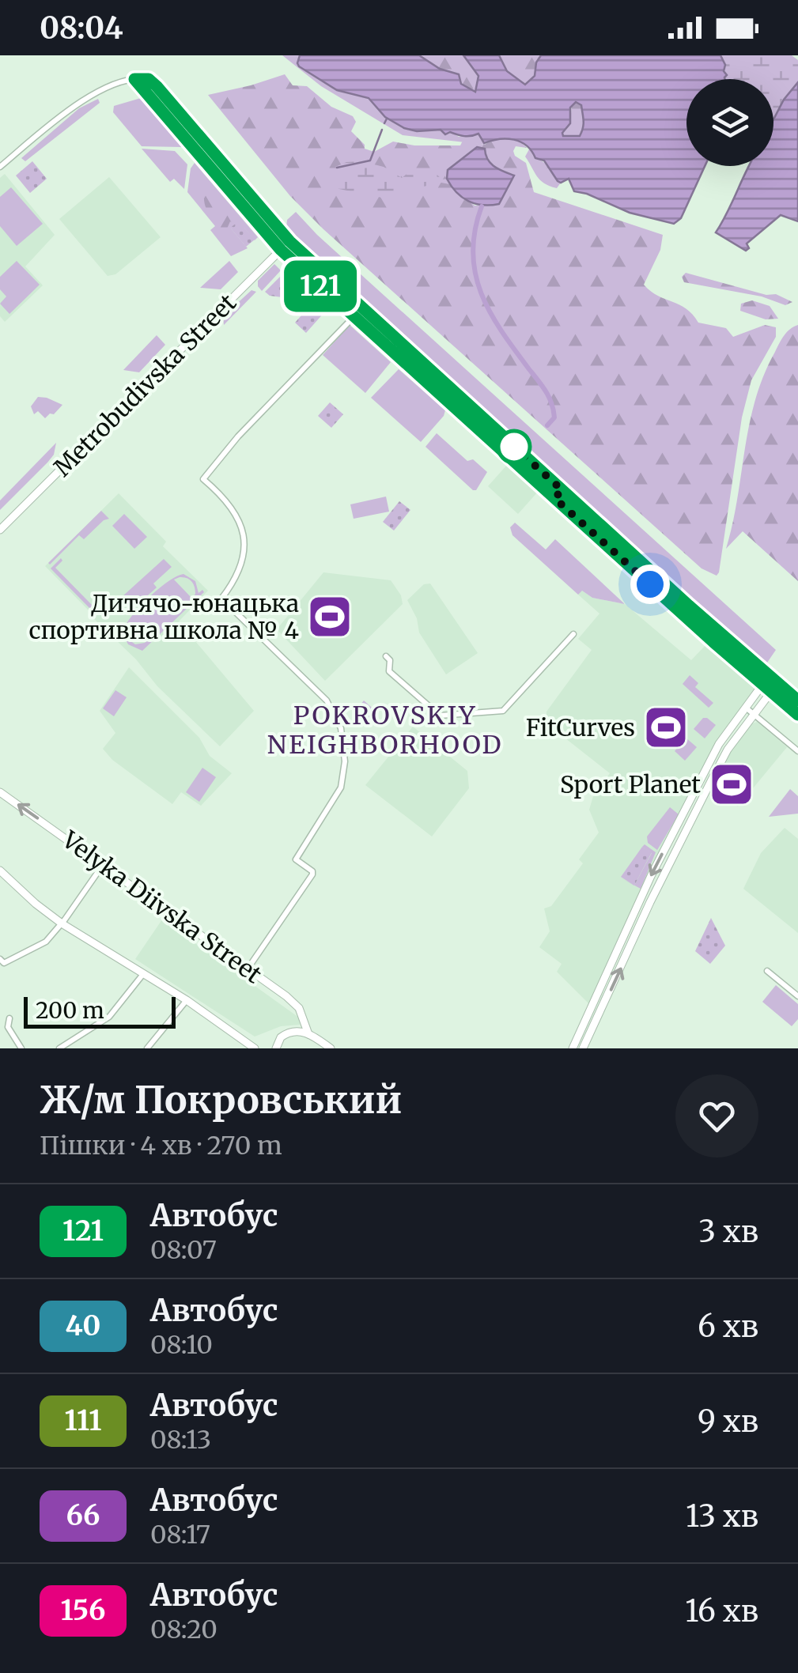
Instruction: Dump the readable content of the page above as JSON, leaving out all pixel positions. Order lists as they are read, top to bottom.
{
  "streets": {
    "main road": ["Metrobudivska Street", "Velyka Diivska Street"]
  },
  "districts": ["POKROVSKIY NEIGHBORHOOD"],
  "places": {
    "sports": ["Дитячо-юнацька спортивна школа № 4", "FitCurves", "Sport Planet"]
  },
  "lines": ["bus line 121"],
  "scale_bar": "200 m",
  "page": {
    "status": "08:04",
    "on_map": "121",
    "scale": "200 m",
    "heading": ["Ж/м Покровський", "Пішки · 4 хв · 270 m"],
    "list": [
      {
        "mark": "121",
        "name": "Автобус",
        "note": "08:07",
        "value": "3 хв"
      },
      {
        "mark": "40",
        "name": "Автобус",
        "note": "08:10",
        "value": "6 хв"
      },
      {
        "mark": "111",
        "name": "Автобус",
        "note": "08:13",
        "value": "9 хв"
      },
      {
        "mark": "66",
        "name": "Автобус",
        "note": "08:17",
        "value": "13 хв"
      },
      {
        "mark": "156",
        "name": "Автобус",
        "note": "08:20",
        "value": "16 хв"
      }
    ]
  }
}
